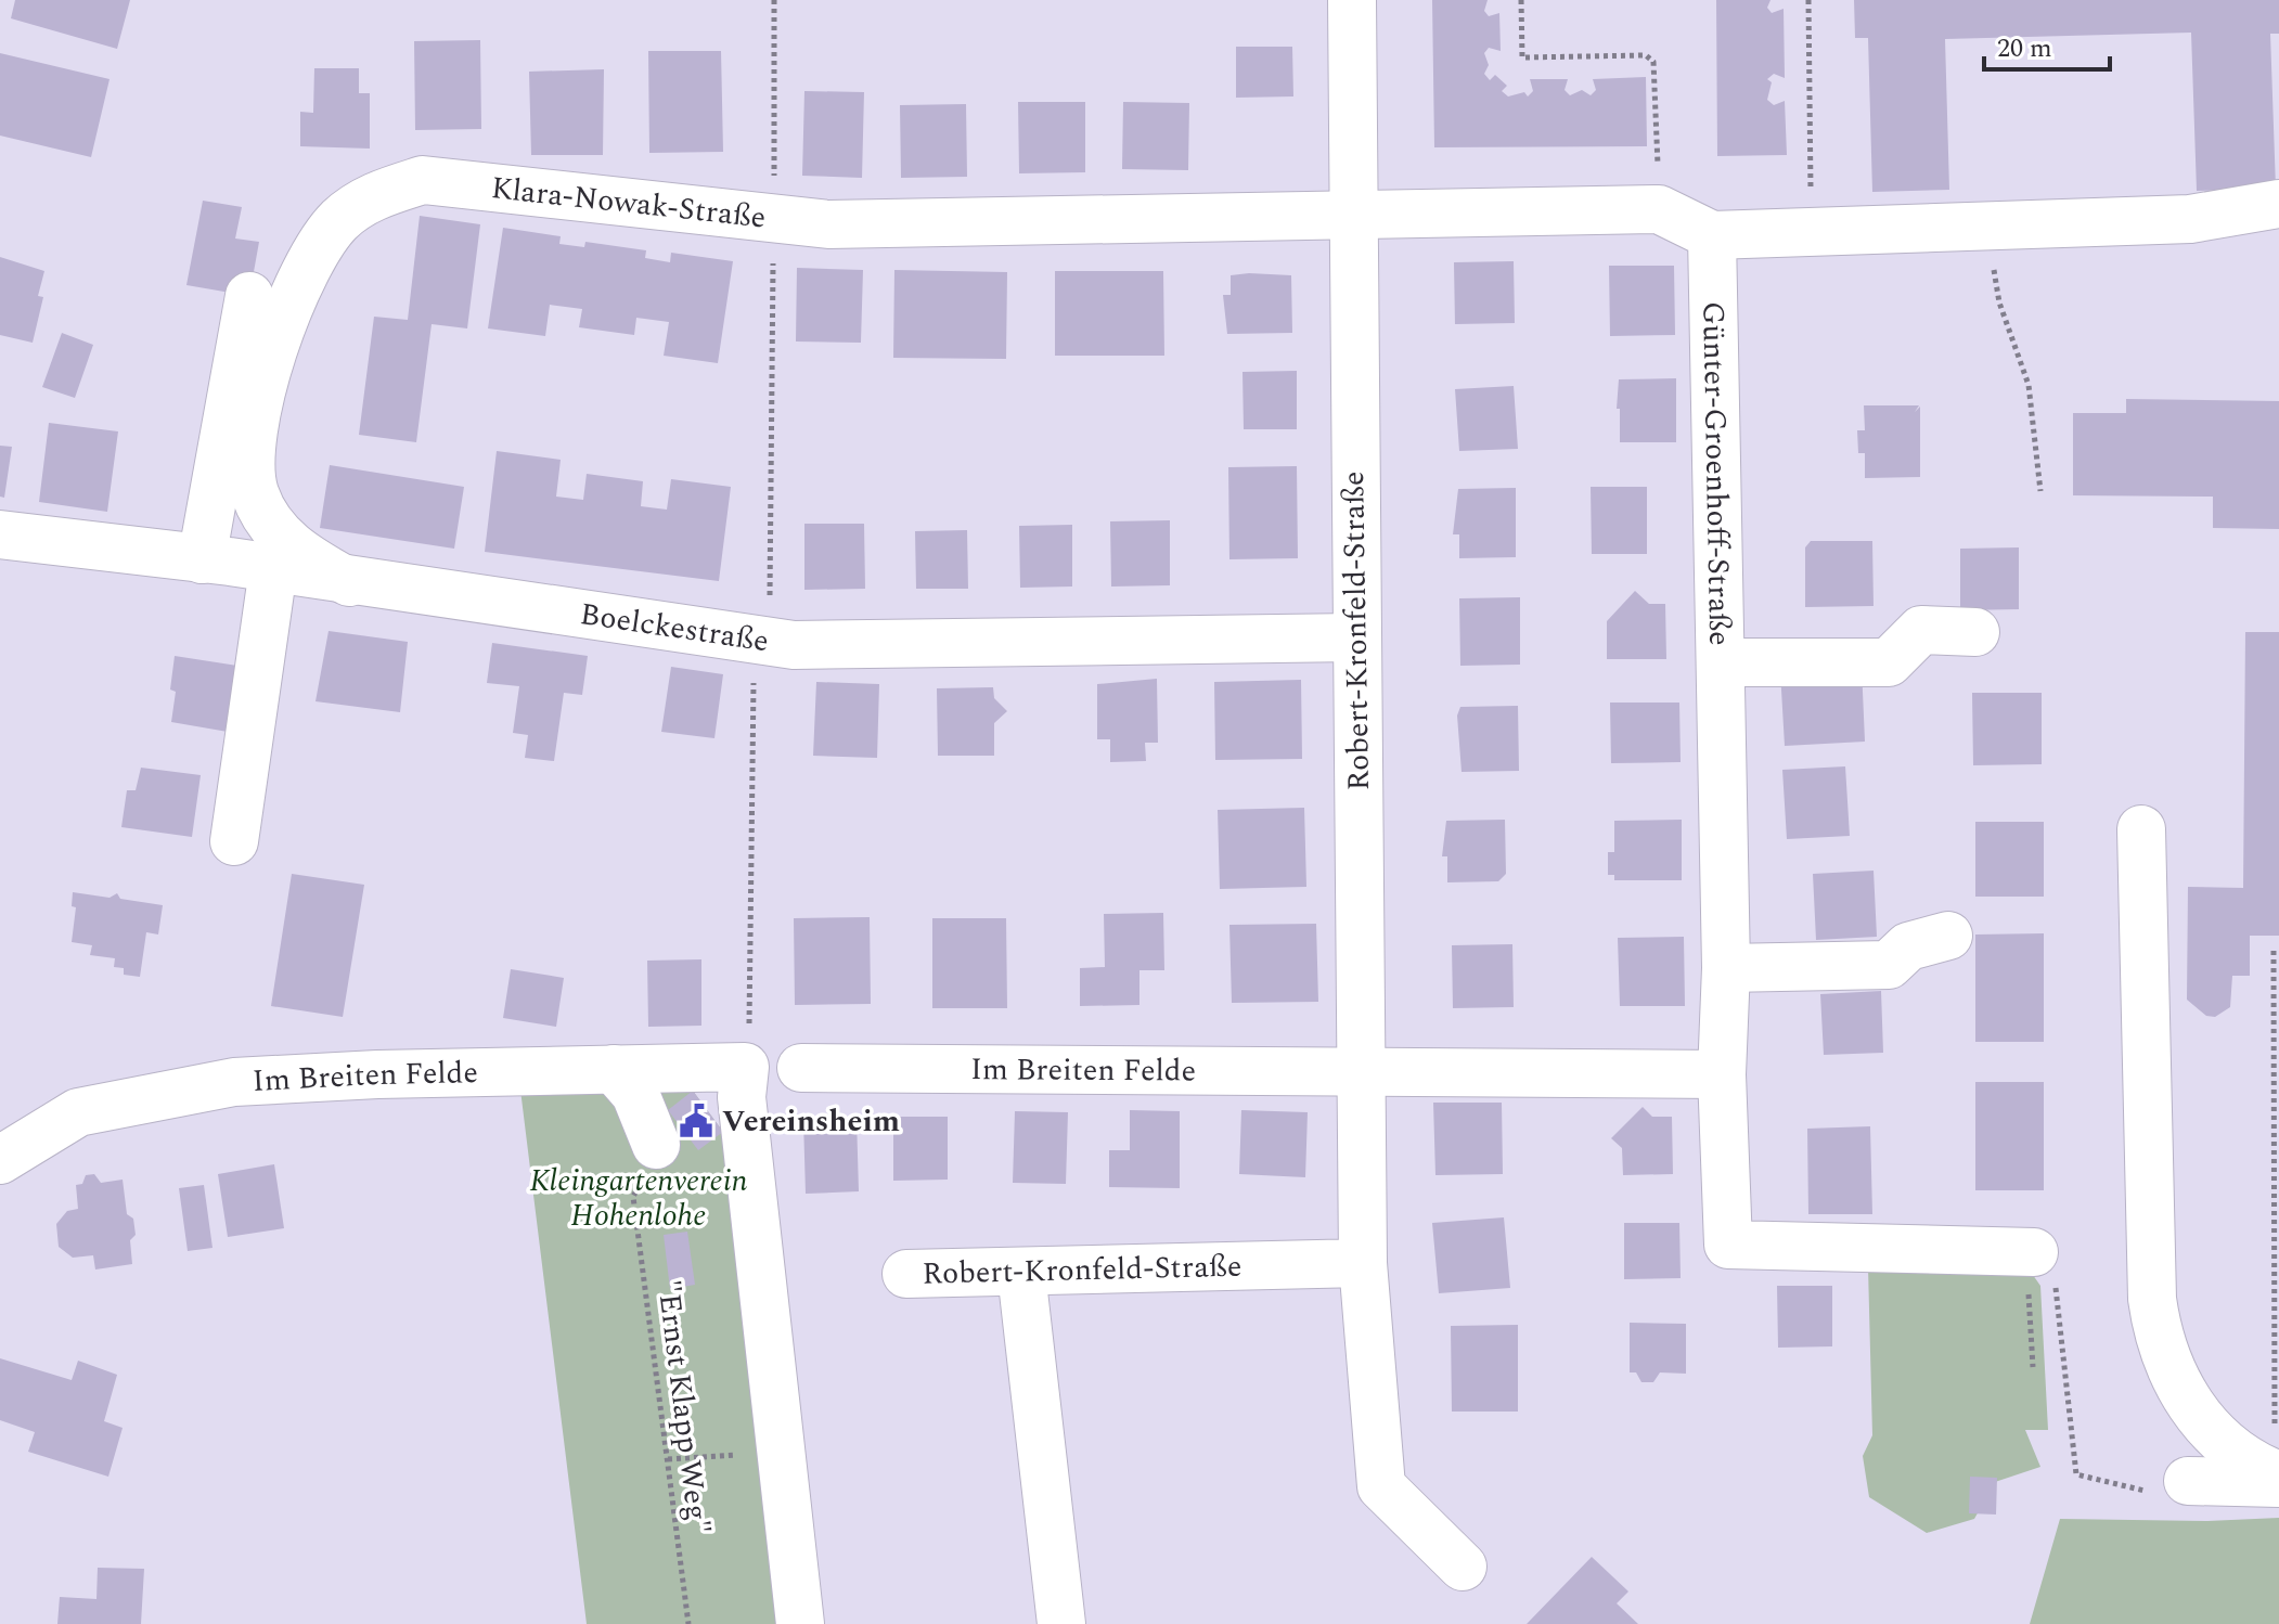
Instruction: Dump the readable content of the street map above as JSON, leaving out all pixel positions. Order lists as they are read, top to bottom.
{
  "streets": {
    "street": [
      "Klara-Nowak-Straße",
      "Günter-Groenhoff-Straße",
      "Boelckestraße",
      "Robert-Kronfeld-Straße",
      "Im Breiten Felde"
    ],
    "path": ["\"Ernst Klapp Weg\""]
  },
  "crossings": [
    ["Klara-Nowak-Straße", "Boelckestraße"],
    ["Klara-Nowak-Straße", "Robert-Kronfeld-Straße"],
    ["Boelckestraße", "Robert-Kronfeld-Straße"],
    ["Robert-Kronfeld-Straße", "Im Breiten Felde"]
  ],
  "parks": ["Kleingartenverein Hohenlohe"],
  "places": {
    "public building": ["Vereinsheim"]
  },
  "scale_bar": "20 m"
}
